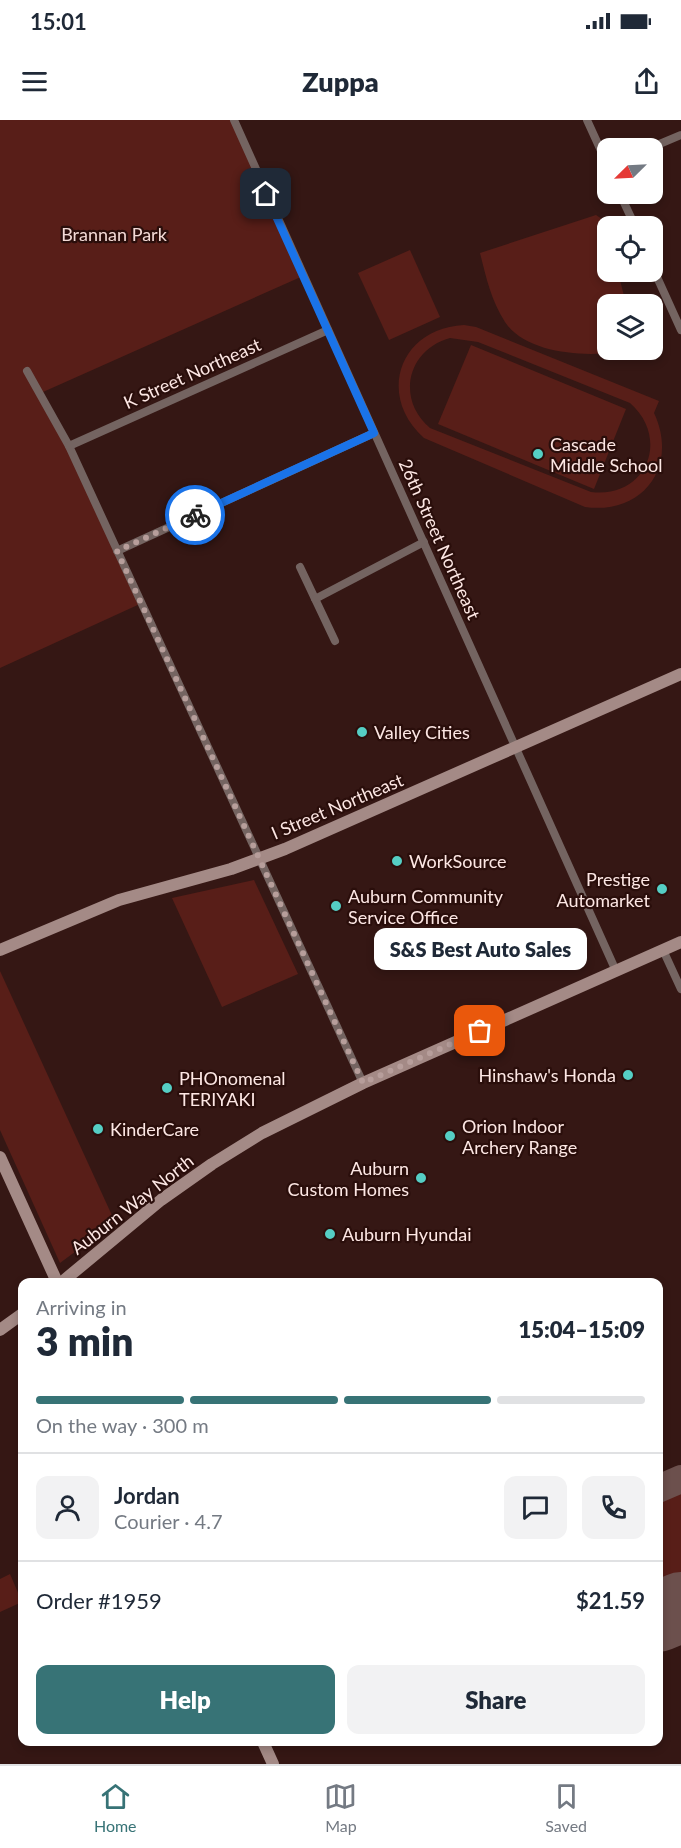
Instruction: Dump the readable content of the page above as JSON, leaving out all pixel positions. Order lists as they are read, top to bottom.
{
  "streets": {
    "street": [
      "K Street Northeast",
      "26th Street Northeast",
      "I Street Northeast",
      "Auburn Way North"
    ]
  },
  "crossings": [
    ["K Street Northeast", "26th Street Northeast"],
    ["26th Street Northeast", "I Street Northeast"],
    ["26th Street Northeast", "Auburn Way North"]
  ],
  "parks": ["Brannan Park"],
  "places": [
    "Cascade Middle School",
    "Valley Cities",
    "WorkSource",
    "Prestige Automarket",
    "Auburn Community Service Office",
    "S&S Best Auto Sales",
    "Hinshaw's Honda",
    "PHOnomenal TERIYAKI",
    "KinderCare",
    "Orion Indoor Archery Range",
    "Auburn Custom Homes",
    "Auburn Hyundai"
  ],
  "north": "bottom left",
  "page": {
    "status": "15:01",
    "header": "Zuppa",
    "bubble": "S&S Best Auto Sales",
    "heading": ["3 min", "Arriving in", "15:04–15:09"],
    "panel": [
      "Jordan",
      "Courier · 4.7",
      "Order #1959",
      "$21.59"
    ],
    "bar": "On the way · 300 m",
    "buttons": ["Help", "Share"],
    "tabs": ["Home", "Map", "Saved"]
  }
}
